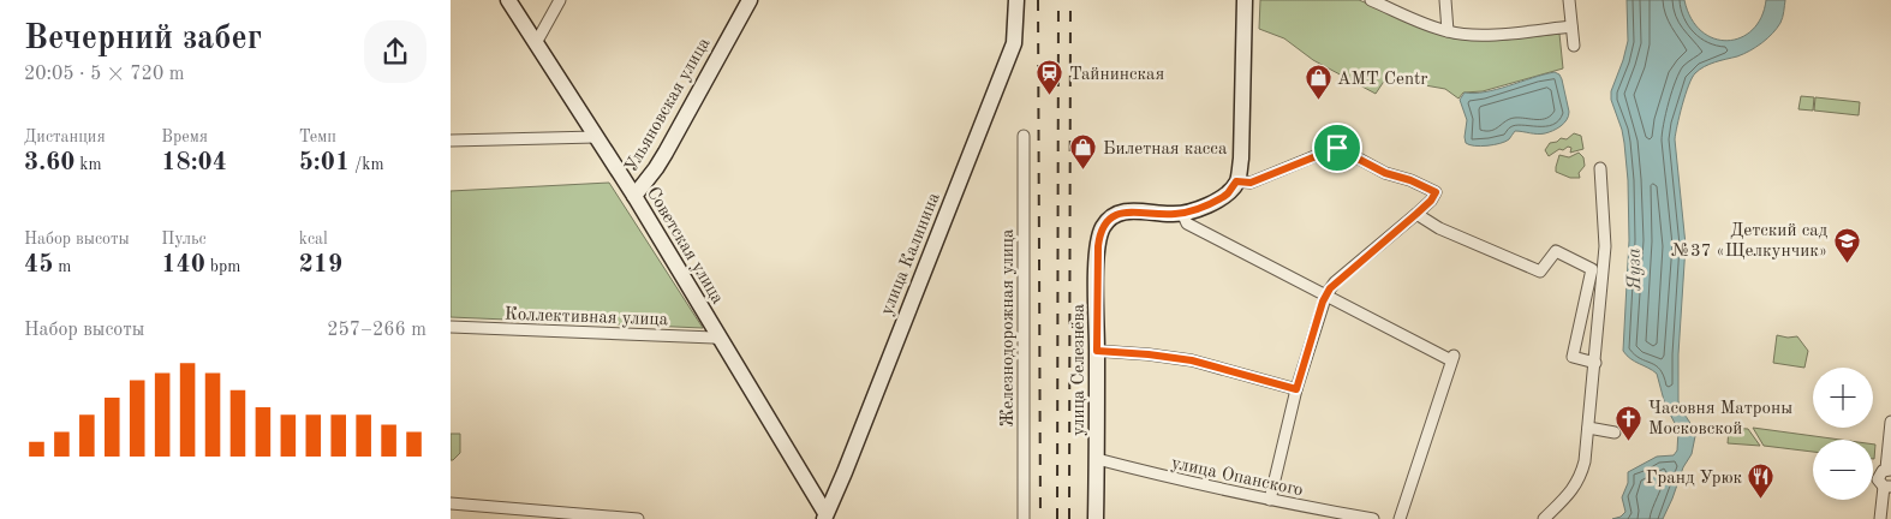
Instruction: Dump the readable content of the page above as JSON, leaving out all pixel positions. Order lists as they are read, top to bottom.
{
  "streets": {
    "street": [
      "Ульяновская улица",
      "Советская улица",
      "улица Калинина",
      "Коллективная улица",
      "Железнодорожная улица",
      "улица Селезнёва",
      "улица Опанского"
    ]
  },
  "crossings": [
    ["Ульяновская улица", "Советская улица"],
    ["Советская улица", "улица Калинина"],
    ["Советская улица", "Коллективная улица"],
    ["улица Селезнёва", "улица Опанского"]
  ],
  "water": ["Яуза"],
  "places": {
    "station": ["Тайнинская"],
    "shop": ["AMT Centr", "Билетная касса"],
    "school or university": ["Детский сад №37 «Щелкунчик»"],
    "church": ["Часовня Матроны Московской"],
    "restaurant": ["Гранд Урюк"]
  },
  "page": {
    "heading": ["Вечерний забег", "20:05 · 5 × 720 m"],
    "stats": [
      ["Дистанция", "3.60 km"],
      ["Время", "18:04"],
      ["Темп", "5:01 /km"],
      ["Набор высоты", "45 m"],
      ["Пульс", "140 bpm"],
      ["kcal", "219"]
    ],
    "chart": ["Набор высоты", "257–266 m"],
    "map_buttons": ["+", "−"]
  }
}
